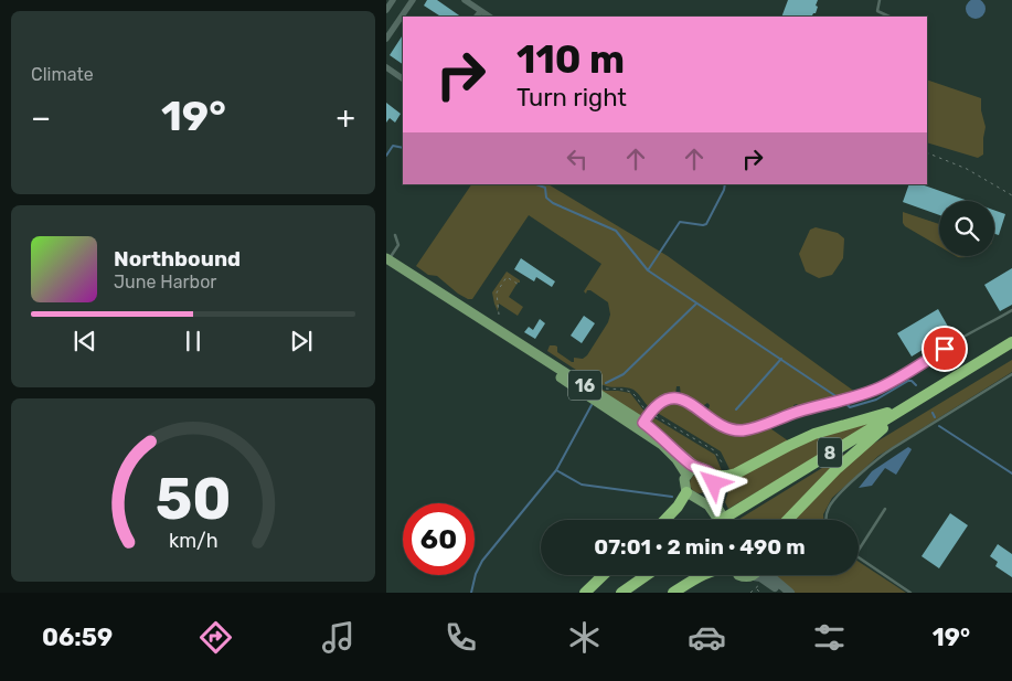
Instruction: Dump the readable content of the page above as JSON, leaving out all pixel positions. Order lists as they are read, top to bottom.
{
  "streets": {
    "highway": ["8"],
    "main road": ["16"]
  },
  "page": {
    "tile": "Climate",
    "turn": ["110 m", "Turn right"],
    "heat": ["−", "19°", "+"],
    "song": ["Northbound", "June Harbor"],
    "limit": "60",
    "trip": "07:01 · 2 min · 490 m",
    "tabs": ["06:59", "19°"],
    "gauge": ["50", "km/h"]
  }
}
